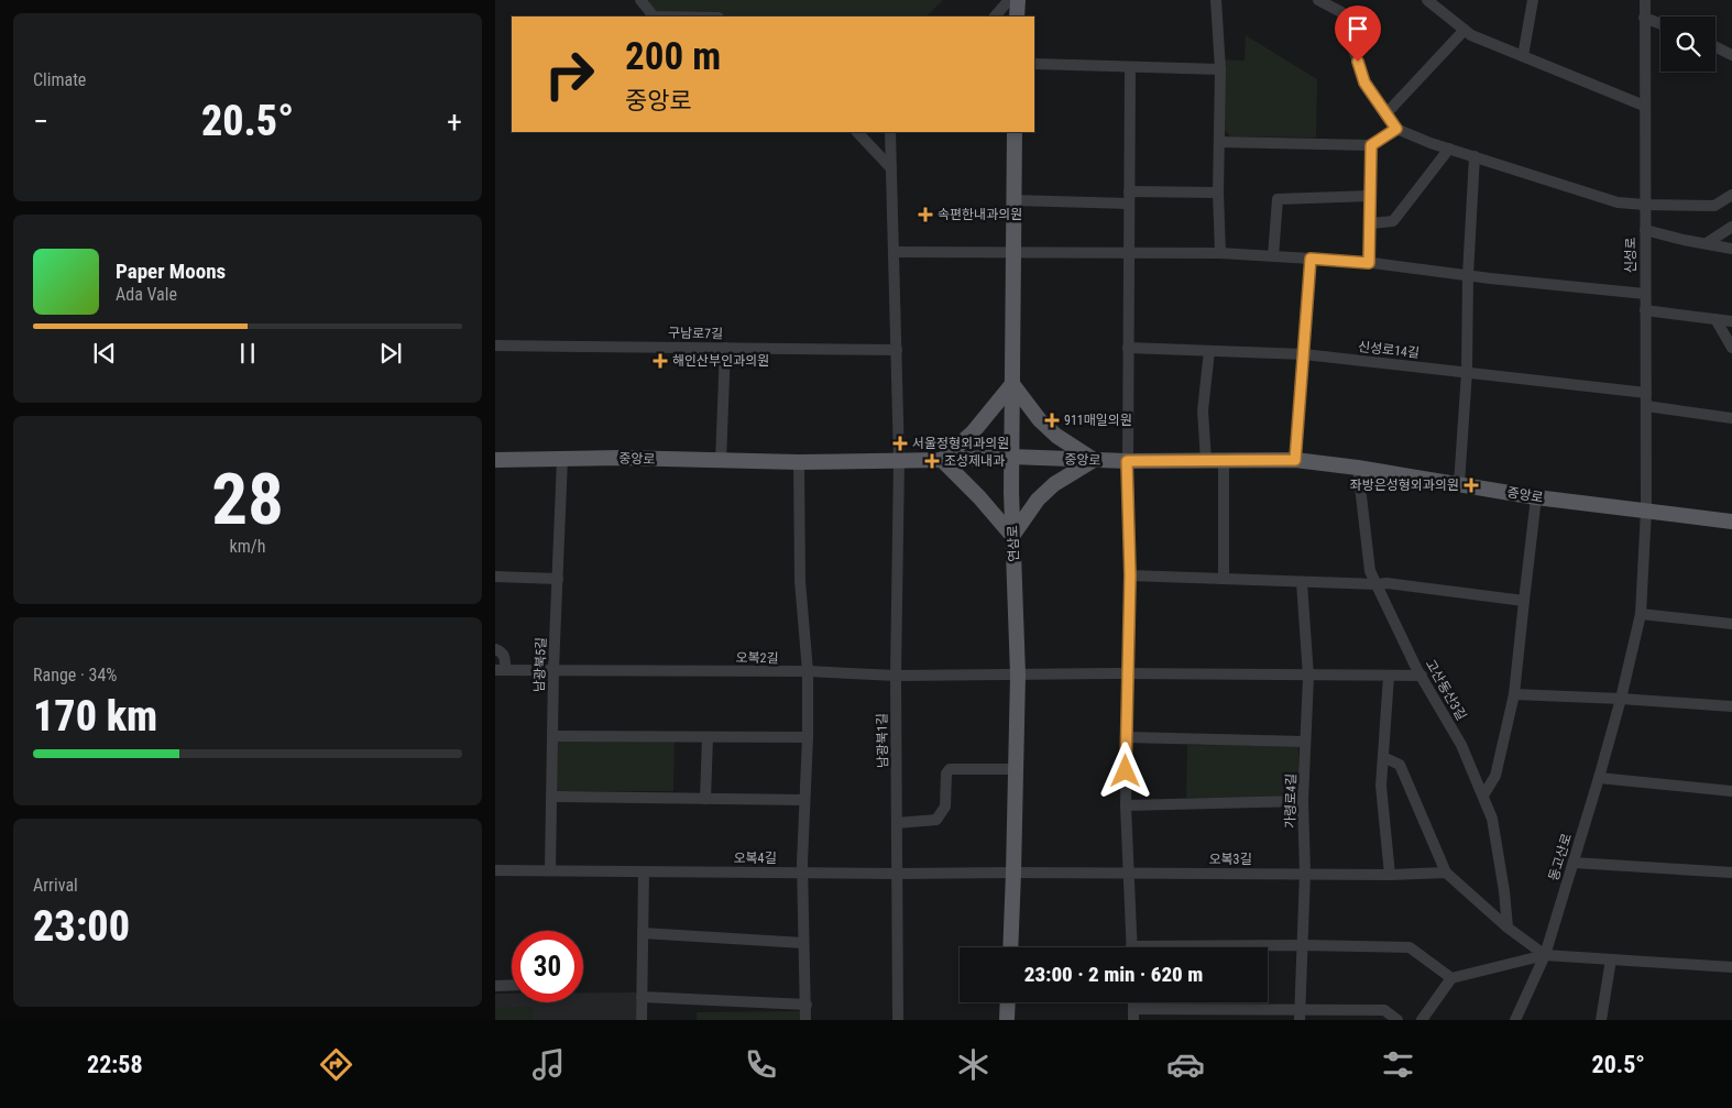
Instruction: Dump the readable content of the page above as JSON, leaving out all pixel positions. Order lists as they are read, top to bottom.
{
  "streets": {
    "main road": ["중앙로", "연삼로"],
    "street": [
      "신성로",
      "구남로7길",
      "신성로14길",
      "오복2길",
      "남광북5길",
      "고산동산3길",
      "남광북1길",
      "가령로4길",
      "동고산로",
      "오복4길",
      "오복3길"
    ]
  },
  "crossings": [
    ["신성로", "신성로14길"],
    ["신성로", "중앙로"],
    ["신성로", "동고산로"],
    ["중앙로", "연삼로"],
    ["중앙로", "남광북5길"],
    ["중앙로", "고산동산3길"],
    ["중앙로", "남광북1길"],
    ["중앙로", "동고산로"],
    ["연삼로", "오복2길"],
    ["연삼로", "오복4길"],
    ["연삼로", "오복3길"],
    ["오복2길", "남광북5길"],
    ["오복2길", "고산동산3길"],
    ["오복2길", "남광북1길"],
    ["오복2길", "가령로4길"],
    ["남광북5길", "오복4길"],
    ["남광북1길", "오복4길"],
    ["가령로4길", "오복3길"],
    ["오복4길", "오복3길"]
  ],
  "places": {
    "health": [
      "속편한내과의원",
      "해인산부인과의원",
      "911매일의원",
      "서울정형외과의원",
      "조성제내과",
      "좌방은성형외과의원"
    ]
  },
  "page": {
    "tile": [
      "Climate",
      ["28", "km/h"],
      ["Range · 34%", "170 km"],
      ["Arrival", "23:00"]
    ],
    "turn": ["200 m", "중앙로"],
    "heat": ["−", "20.5°", "+"],
    "song": ["Paper Moons", "Ada Vale"],
    "limit": "30",
    "trip": "23:00 · 2 min · 620 m",
    "tabs": ["22:58", "20.5°"]
  }
}
